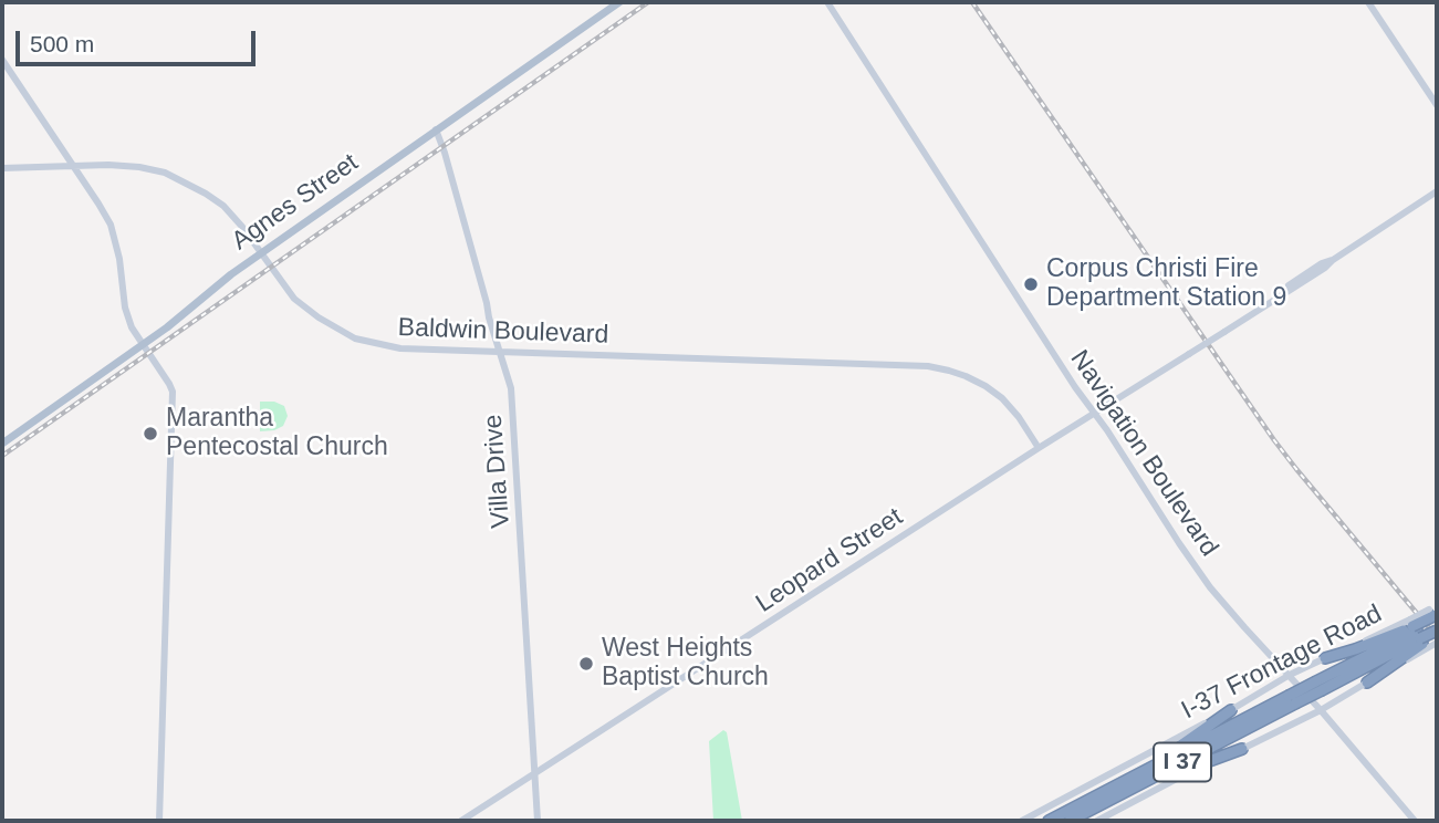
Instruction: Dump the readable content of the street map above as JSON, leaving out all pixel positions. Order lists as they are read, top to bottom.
{
  "streets": {
    "highway": ["I 37"],
    "main road": [
      "Agnes Street",
      "Baldwin Boulevard",
      "Navigation Boulevard",
      "Villa Drive",
      "Leopard Street",
      "I-37 Frontage Road"
    ]
  },
  "crossings": [
    ["Agnes Street", "Baldwin Boulevard"],
    ["Agnes Street", "Villa Drive"],
    ["Baldwin Boulevard", "Villa Drive"],
    ["Baldwin Boulevard", "Leopard Street"],
    ["Navigation Boulevard", "Leopard Street"],
    ["Navigation Boulevard", "I-37 Frontage Road"],
    ["Villa Drive", "Leopard Street"]
  ],
  "places": ["Corpus Christi Fire Department Station 9", "Marantha Pentecostal Church", "West Heights Baptist Church"],
  "scale_bar": "500 m"
}
